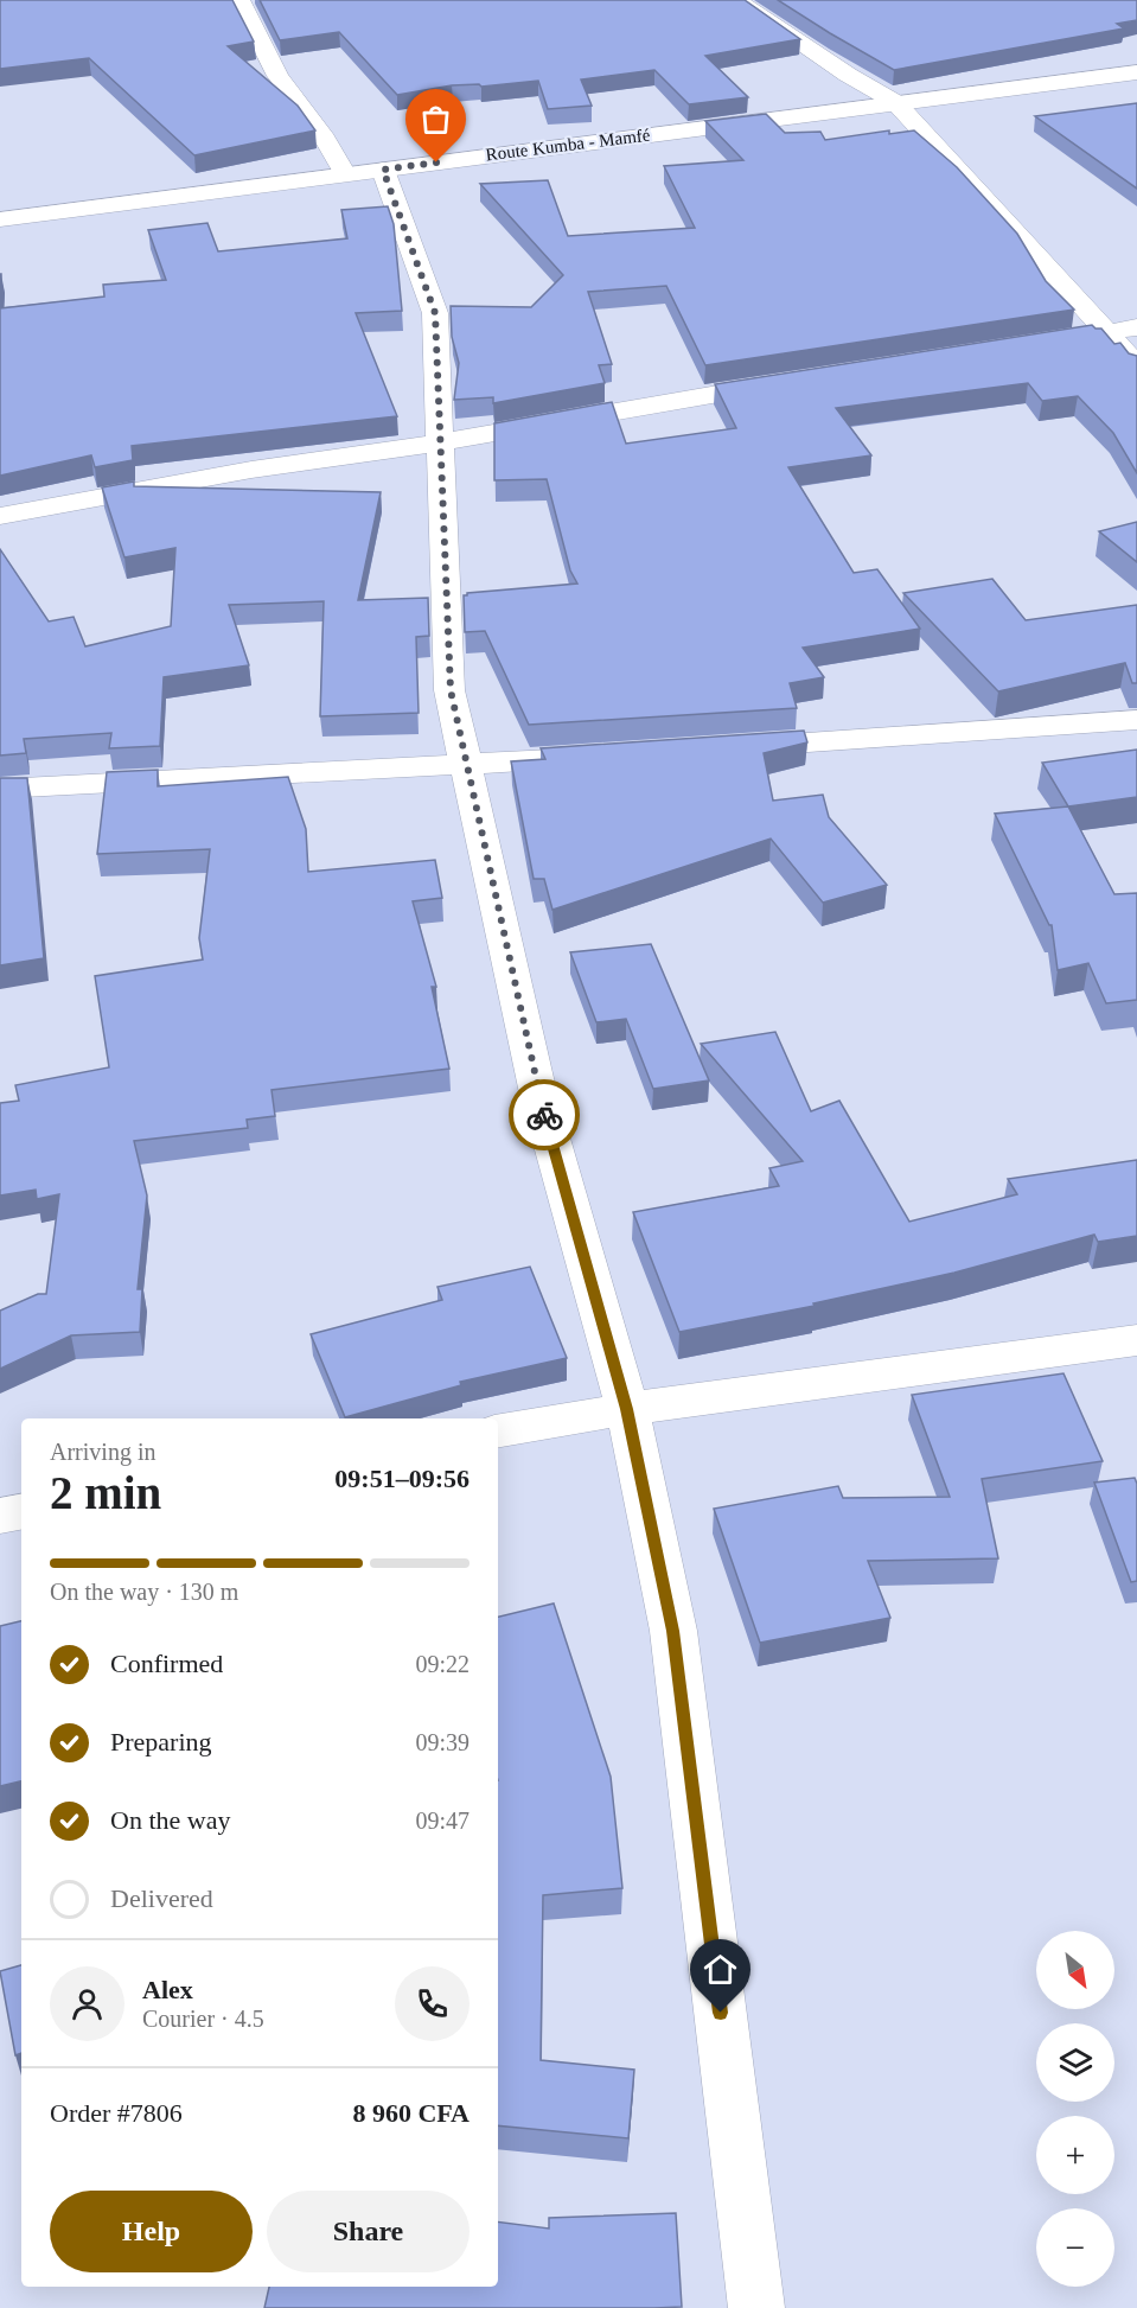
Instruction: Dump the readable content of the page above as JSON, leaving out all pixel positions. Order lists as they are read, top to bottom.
{
  "streets": {
    "main road": ["Route Kumba - Mamfé"]
  },
  "north": "bottom right",
  "page": {
    "heading": ["2 min", "Arriving in", "09:51–09:56"],
    "panel": [
      "Alex",
      "Courier · 4.5",
      "Order #7806",
      "8 960 CFA"
    ],
    "bar": "On the way · 130 m",
    "list": [
      ["Confirmed", "09:22"],
      ["Preparing", "09:39"],
      ["On the way", "09:47"],
      "Delivered"
    ],
    "map_buttons": ["+", "−"],
    "buttons": ["Help", "Share"]
  }
}
